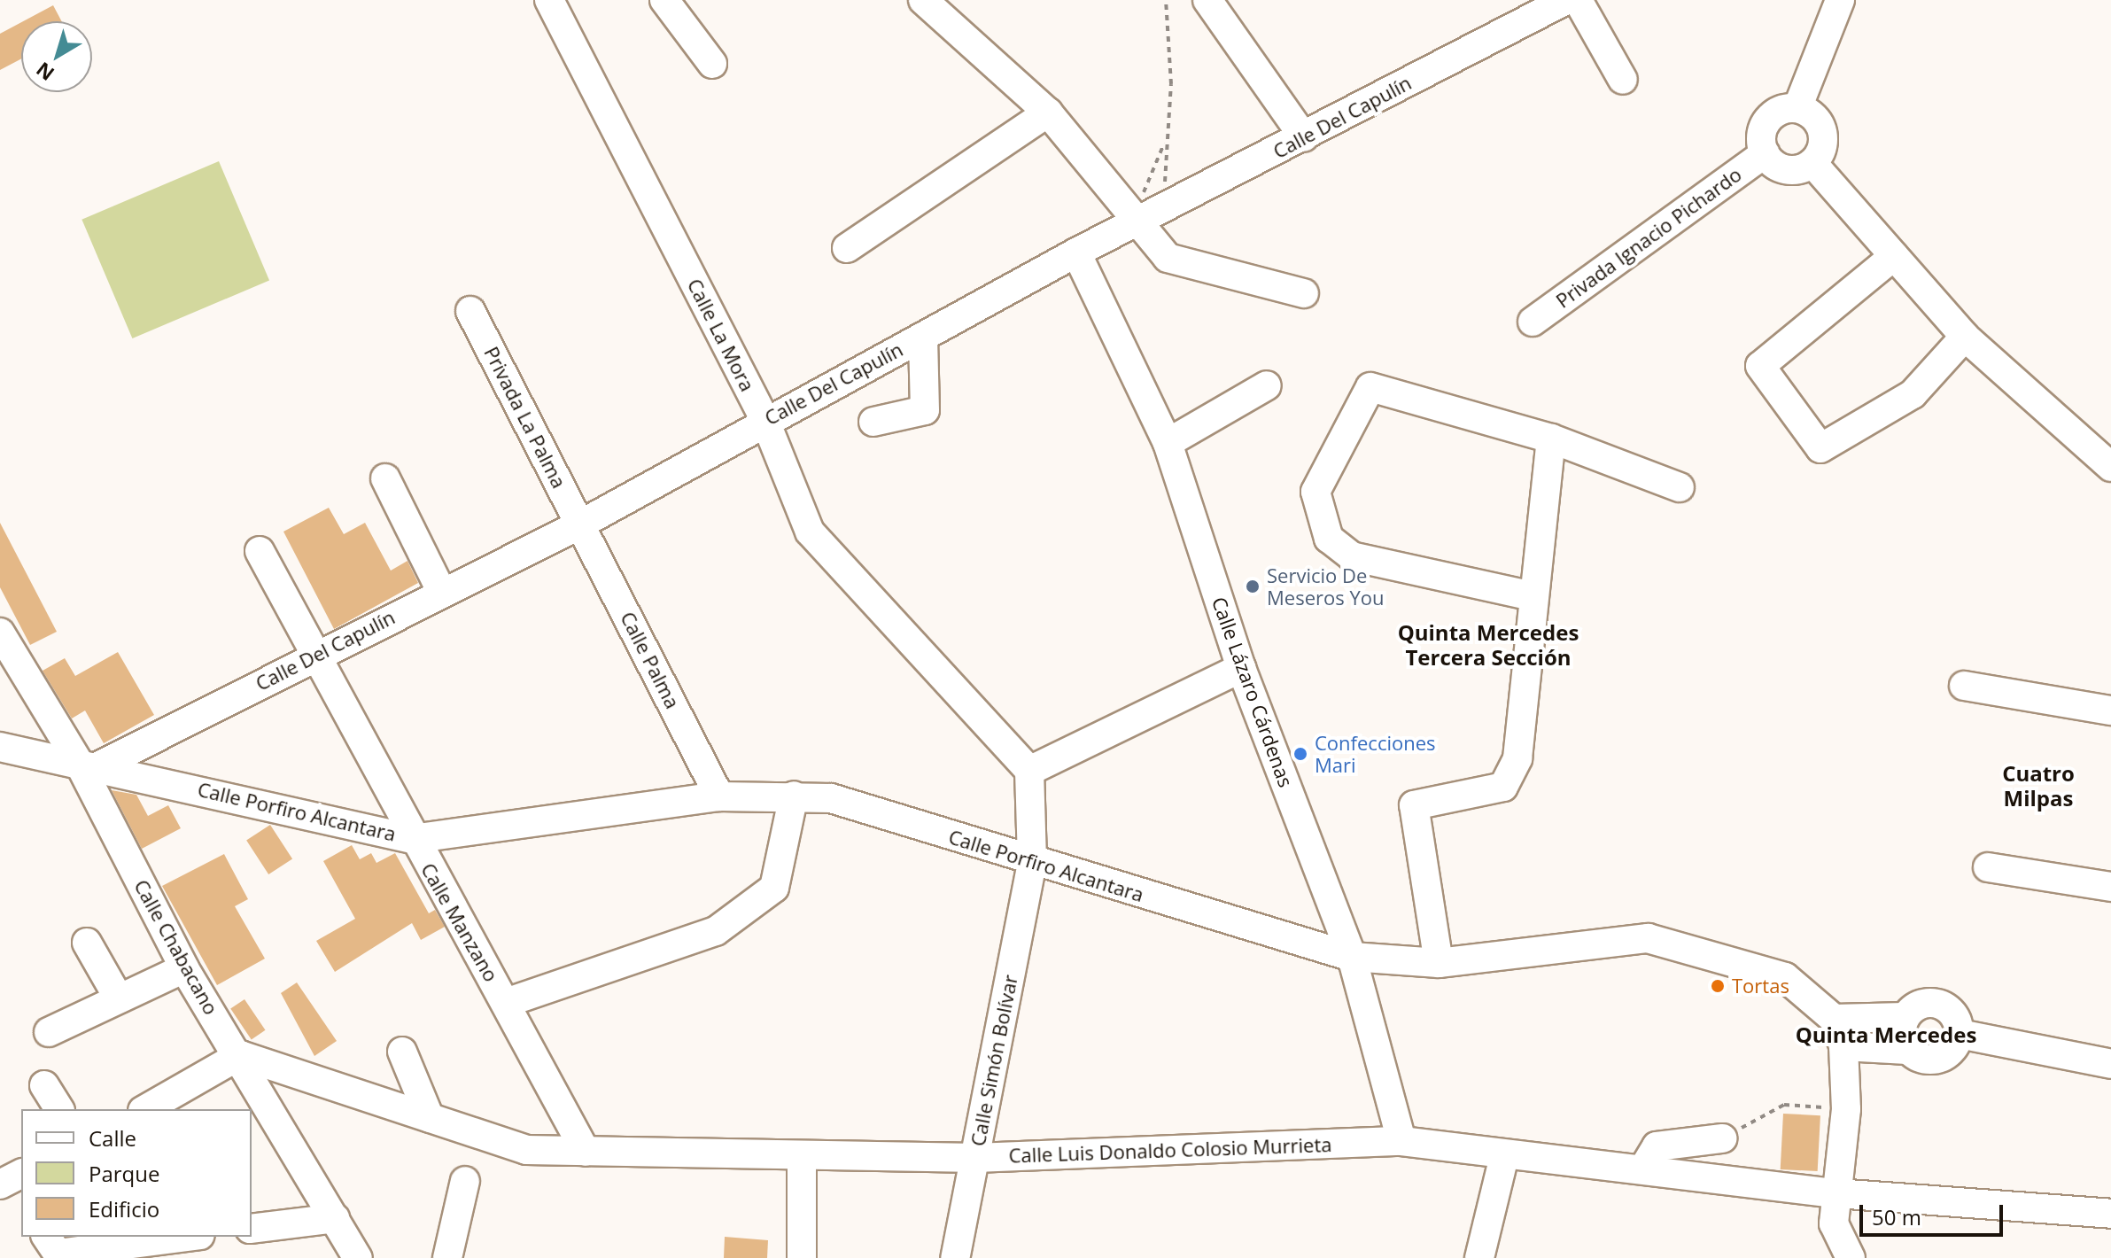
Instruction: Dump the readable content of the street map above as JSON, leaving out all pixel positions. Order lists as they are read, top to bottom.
{
  "streets": {
    "street": [
      "Calle Del Capulín",
      "Privada Ignacio Pichardo",
      "Calle La Mora",
      "Privada La Palma",
      "Calle Palma",
      "Calle Lázaro Cárdenas",
      "Calle Porfiro Alcantara",
      "Calle Manzano",
      "Calle Chabacano",
      "Calle Simón Bolívar",
      "Calle Luis Donaldo Colosio Murrieta"
    ]
  },
  "crossings": [
    ["Calle Del Capulín", "Calle La Mora"],
    ["Calle Del Capulín", "Privada La Palma"],
    ["Calle Del Capulín", "Calle Palma"],
    ["Calle Del Capulín", "Calle Lázaro Cárdenas"],
    ["Calle Del Capulín", "Calle Porfiro Alcantara"],
    ["Calle Del Capulín", "Calle Manzano"],
    ["Calle Del Capulín", "Calle Chabacano"],
    ["Privada La Palma", "Calle Palma"],
    ["Calle Palma", "Calle Porfiro Alcantara"],
    ["Calle Lázaro Cárdenas", "Calle Porfiro Alcantara"],
    ["Calle Lázaro Cárdenas", "Calle Luis Donaldo Colosio Murrieta"],
    ["Calle Porfiro Alcantara", "Calle Manzano"],
    ["Calle Porfiro Alcantara", "Calle Chabacano"],
    ["Calle Porfiro Alcantara", "Calle Simón Bolívar"],
    ["Calle Porfiro Alcantara", "Calle Luis Donaldo Colosio Murrieta"],
    ["Calle Manzano", "Calle Luis Donaldo Colosio Murrieta"],
    ["Calle Chabacano", "Calle Luis Donaldo Colosio Murrieta"],
    ["Calle Simón Bolívar", "Calle Luis Donaldo Colosio Murrieta"]
  ],
  "districts": ["Quinta Mercedes Tercera Sección", "Cuatro Milpas", "Quinta Mercedes"],
  "places": ["Servicio De Meseros You", "Confecciones Mari", "Tortas"],
  "legend": ["Calle", "Parque", "Edificio"],
  "scale_bar": "50 m",
  "north": "bottom left"
}
